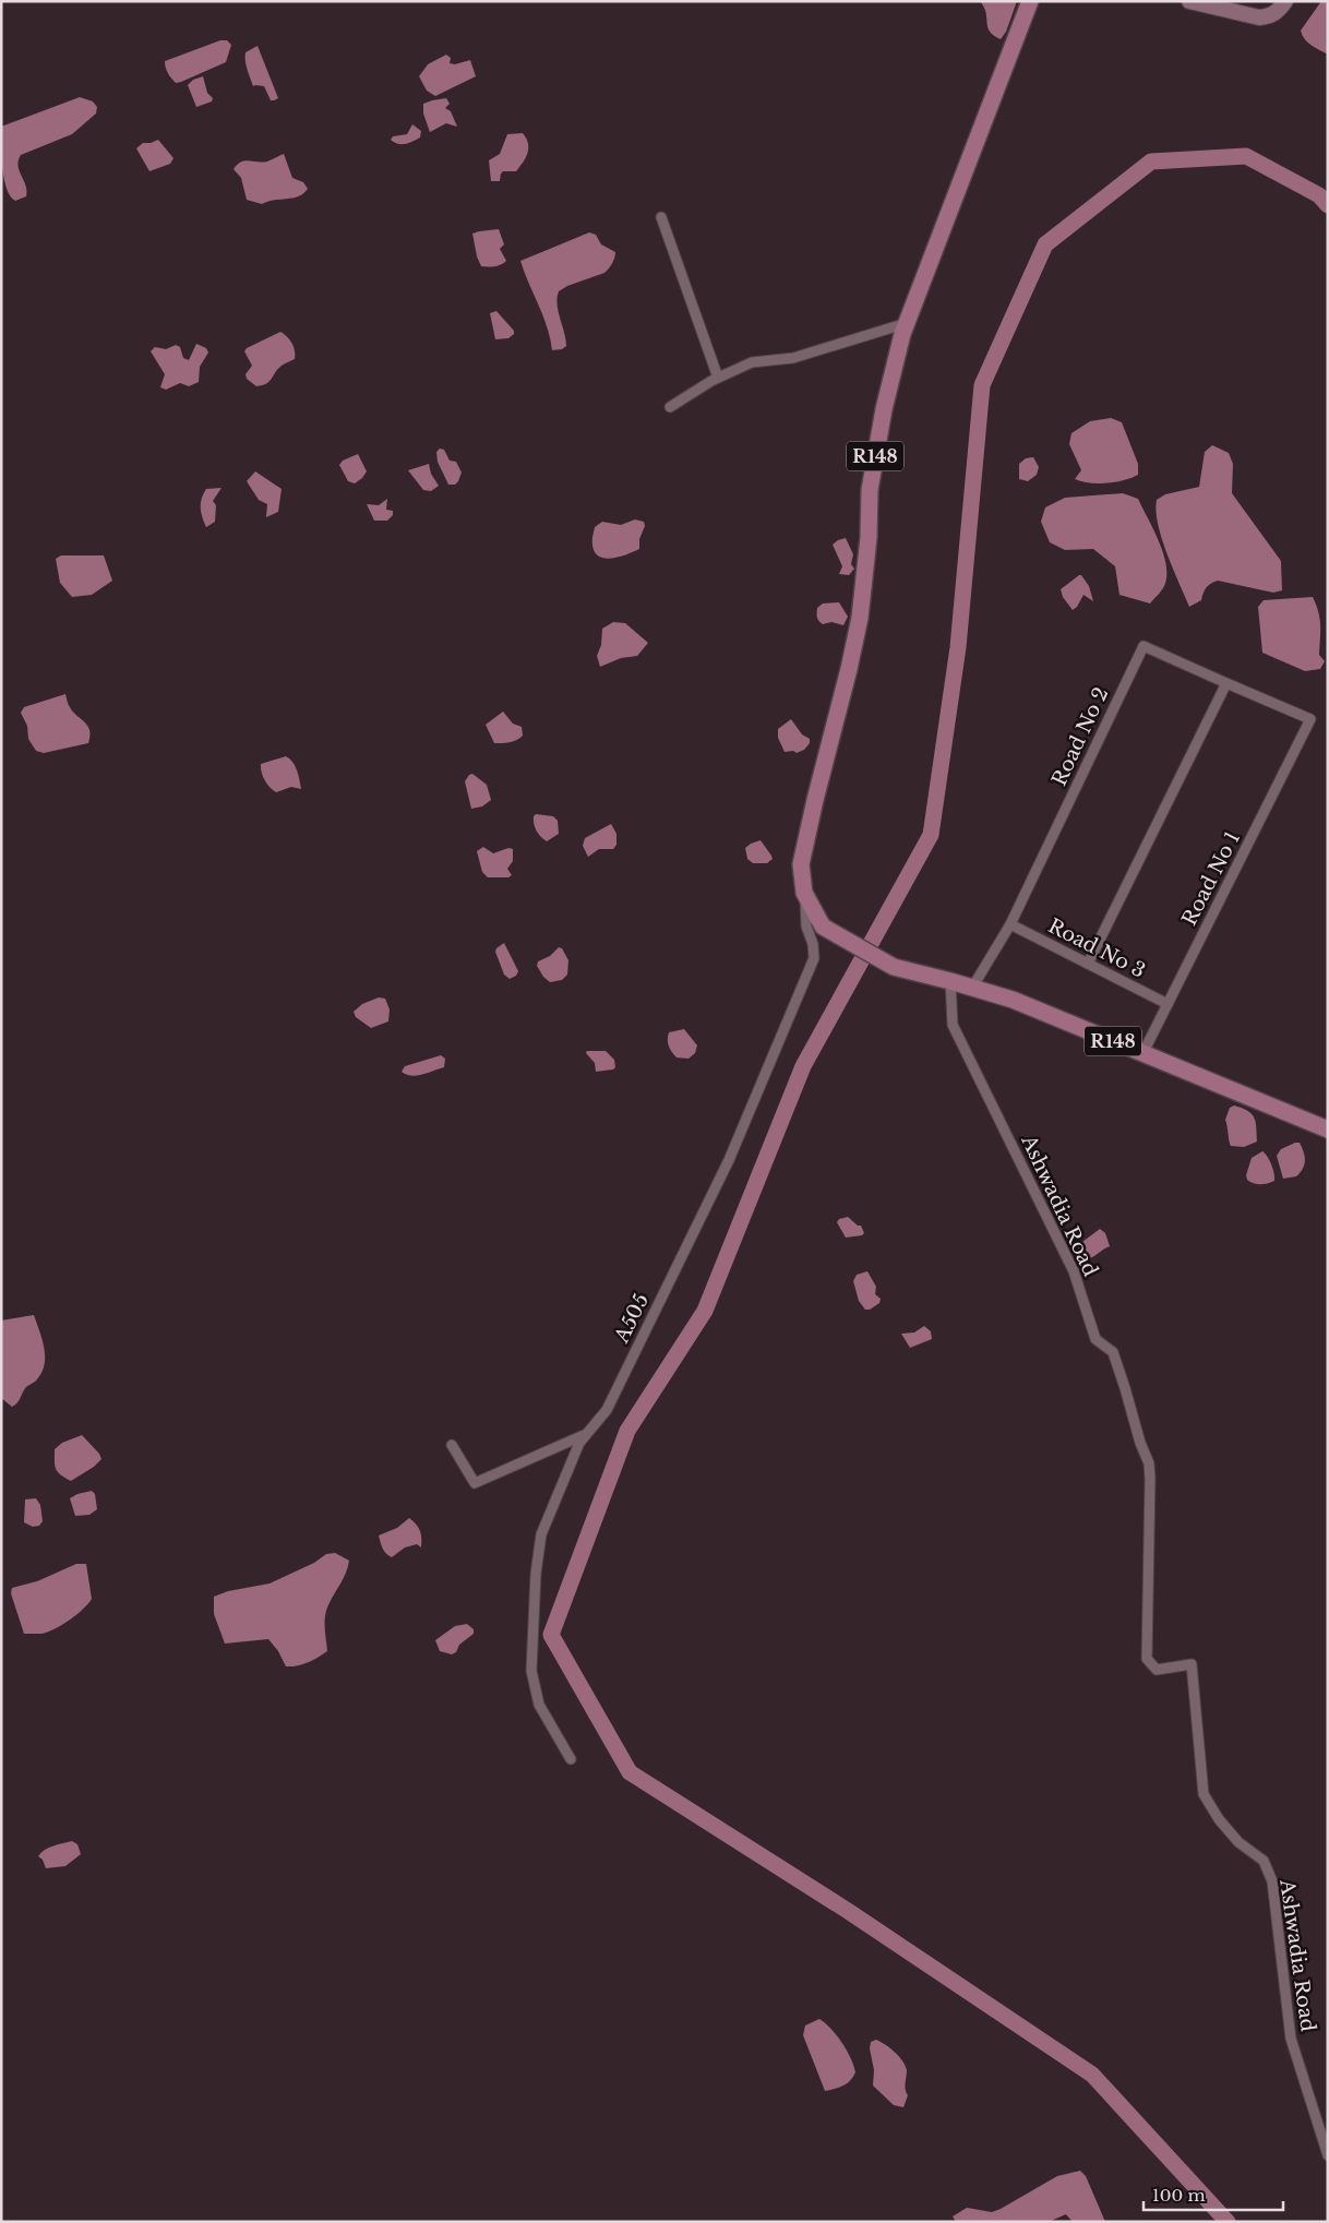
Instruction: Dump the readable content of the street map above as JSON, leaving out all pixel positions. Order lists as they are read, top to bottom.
{
  "streets": {
    "main road": ["R148"],
    "street": [
      "Road No 2",
      "Road No 1",
      "Road No 3",
      "Ashwadia Road",
      "A505"
    ]
  },
  "crossings": [
    ["R148", "Road No 1"],
    ["R148", "Ashwadia Road"],
    ["R148", "A505"],
    ["Road No 2", "Road No 1"],
    ["Road No 2", "Road No 3"],
    ["Road No 1", "Road No 3"]
  ],
  "scale_bar": "100 m"
}
